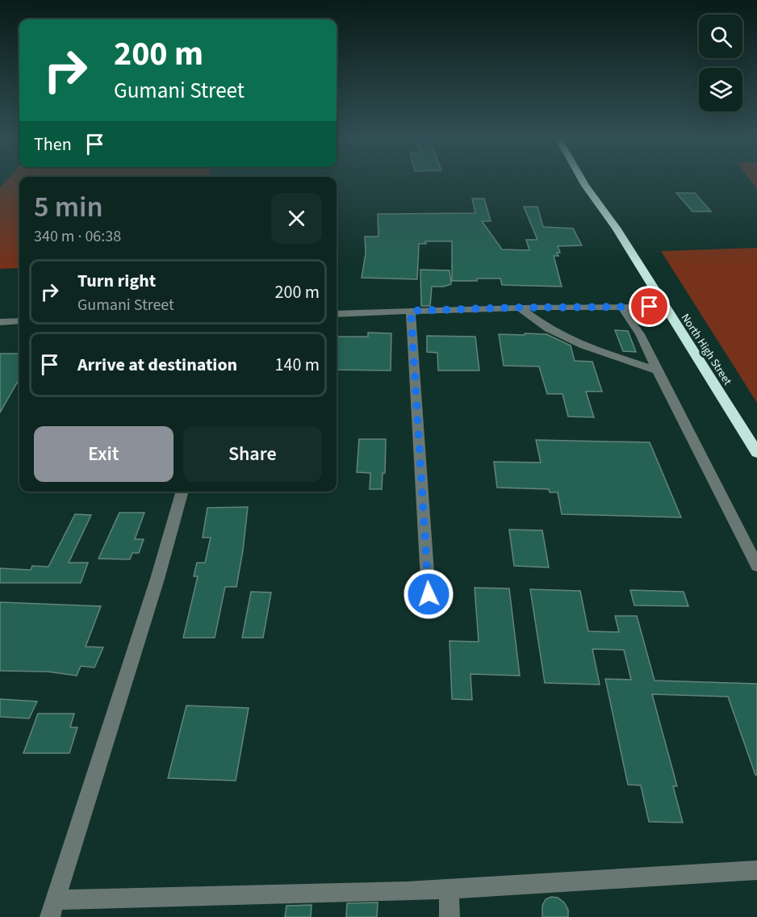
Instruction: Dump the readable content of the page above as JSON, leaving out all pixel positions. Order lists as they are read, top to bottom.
{
  "streets": {
    "highway": ["North High Street"]
  },
  "page": {
    "turn": ["200 m", "Gumani Street"],
    "then": "Then",
    "heading": ["5 min", "340 m · 06:38"],
    "list": [
      {
        "name": "Turn right",
        "note": "Gumani Street",
        "value": "200 m"
      },
      {
        "name": "Arrive at destination",
        "value": "140 m"
      }
    ],
    "buttons": ["Exit", "Share"]
  }
}
